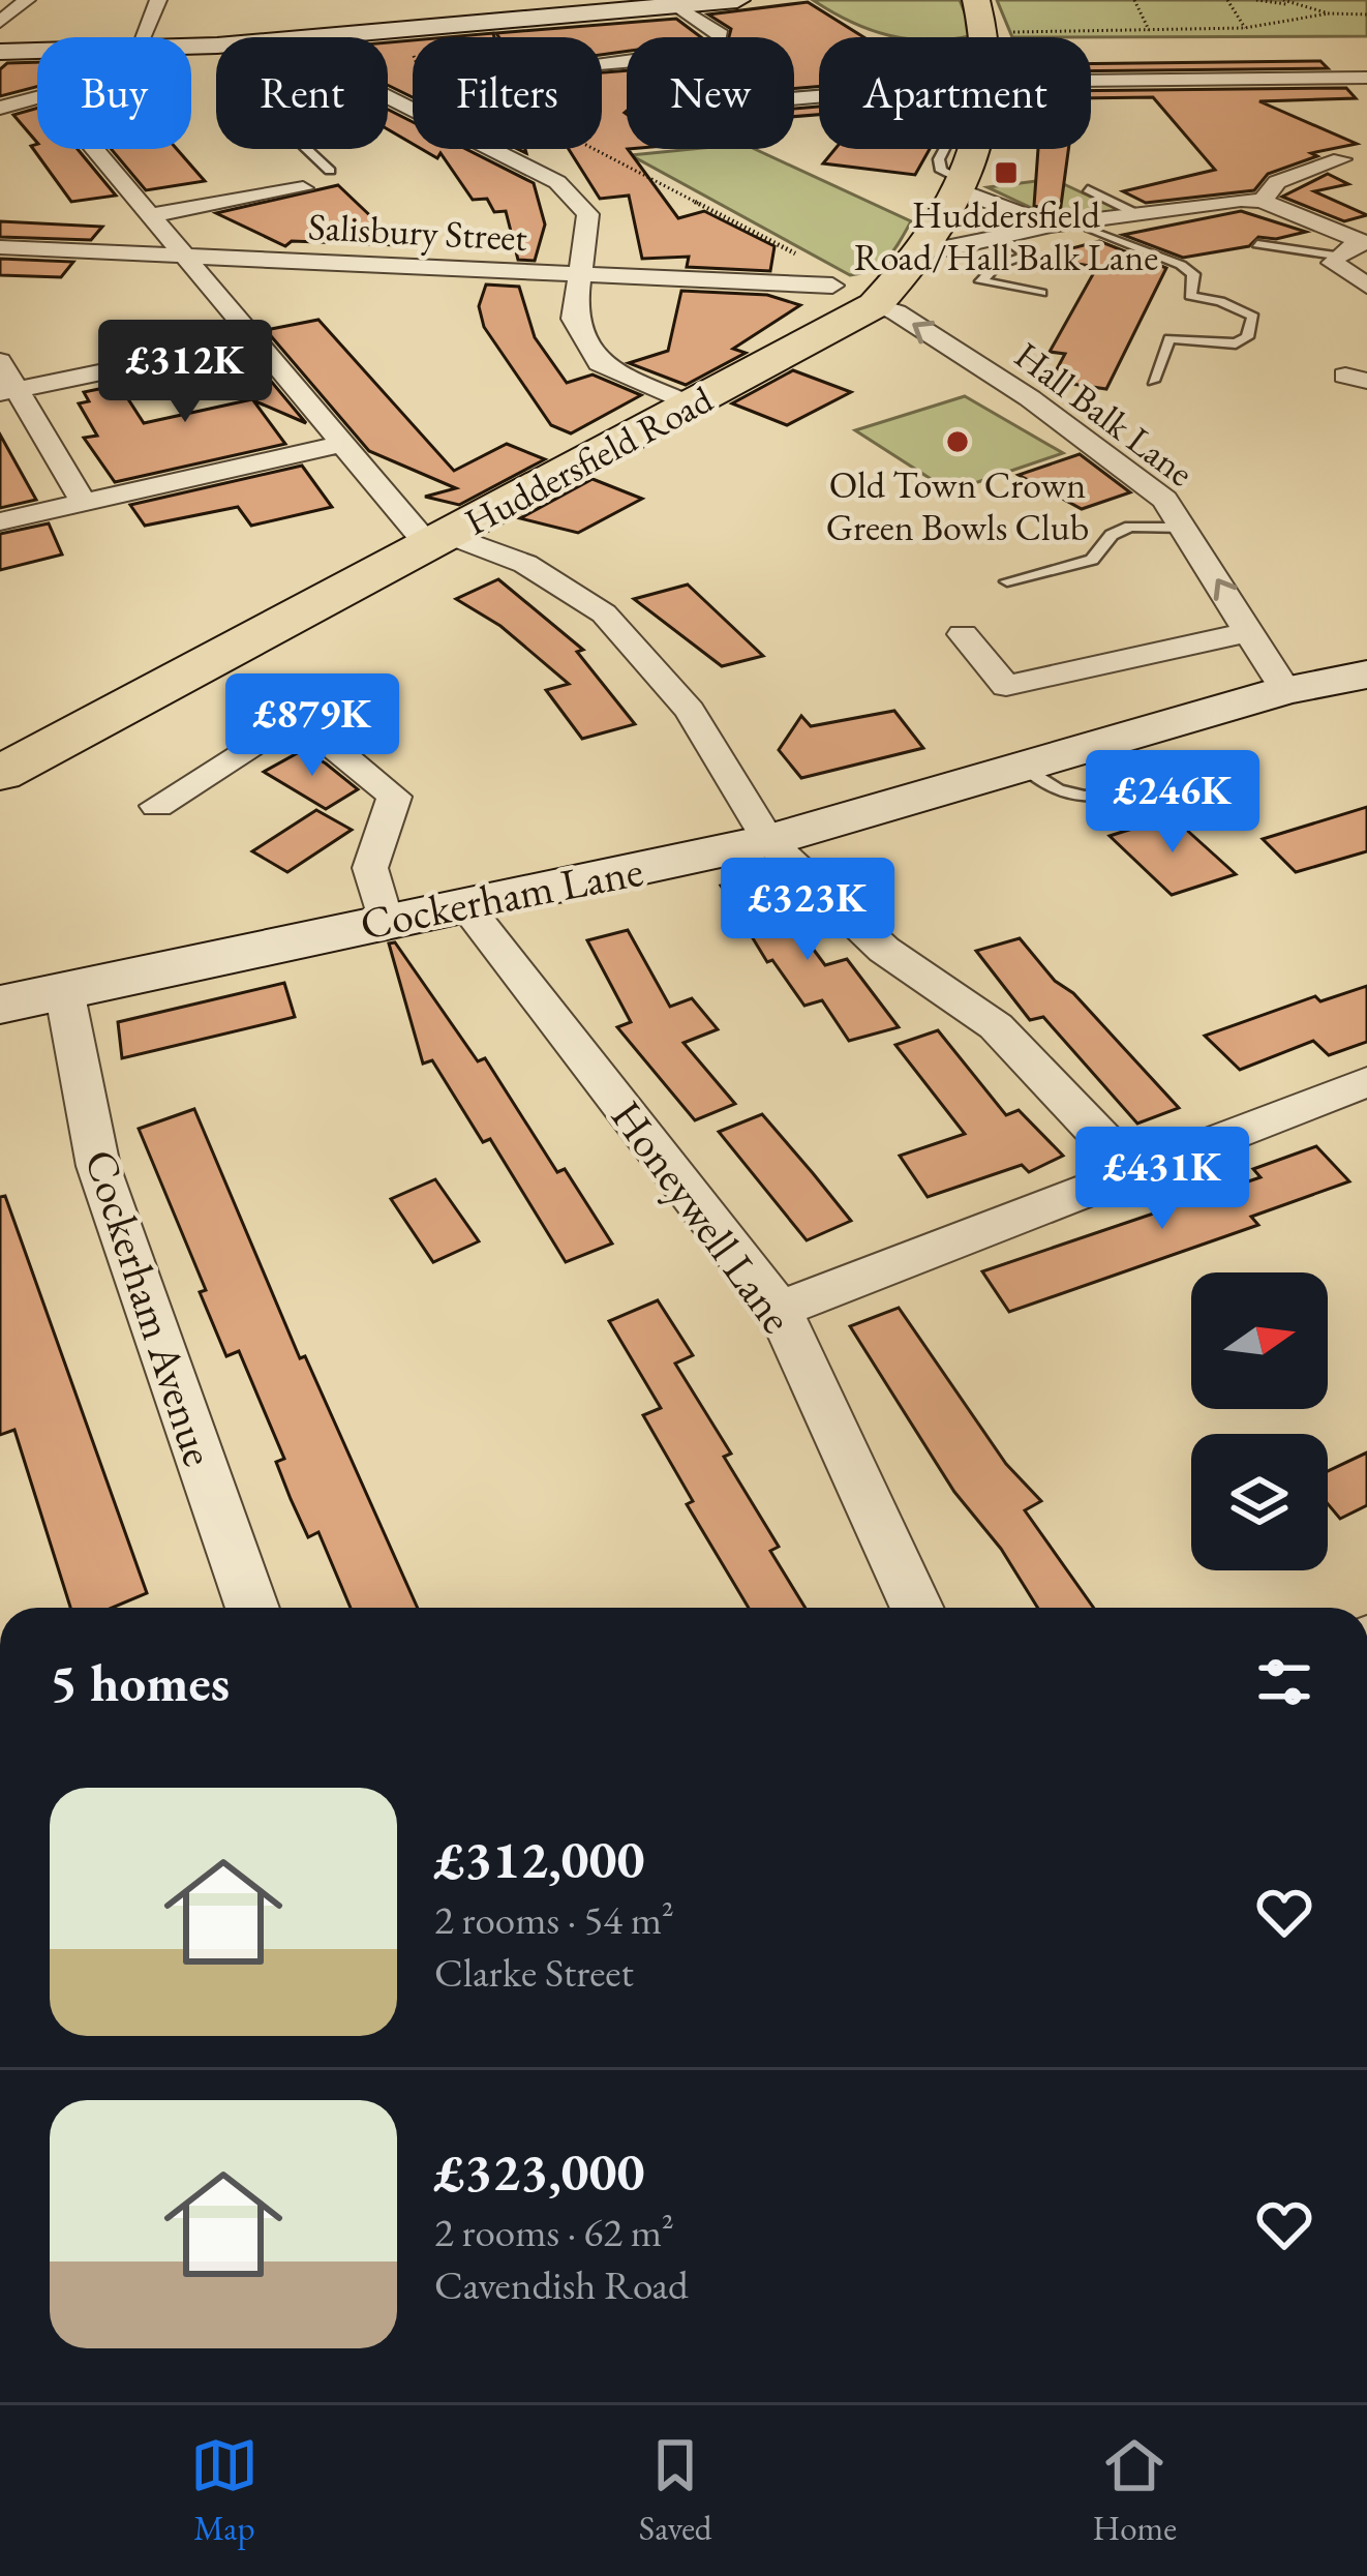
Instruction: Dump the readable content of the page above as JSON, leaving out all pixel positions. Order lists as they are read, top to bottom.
{
  "streets": {
    "highway": ["Huddersfield Road"],
    "street": [
      "Salisbury Street",
      "Hall Balk Lane",
      "Cockerham Lane",
      "Honeywell Lane",
      "Cockerham Avenue"
    ]
  },
  "crossings": [
    ["Hall Balk Lane", "Huddersfield Road"],
    ["Hall Balk Lane", "Cockerham Lane"],
    ["Cockerham Lane", "Honeywell Lane"],
    ["Cockerham Lane", "Cockerham Avenue"]
  ],
  "places": {
    "transit": ["Huddersfield Road/Hall Balk Lane"],
    "other": ["Old Town Crown Green Bowls Club"]
  },
  "north": "right",
  "page": {
    "chip": [
      "Buy",
      "Rent",
      "Filters",
      "New",
      "Apartment"
    ],
    "price": [
      "£312K",
      "£879K",
      "£246K",
      "£323K",
      "£431K"
    ],
    "heading": "5 homes",
    "list": [
      {
        "name": "£312,000",
        "note": "2 rooms · 54 m² · Clarke Street"
      },
      {
        "name": "£323,000",
        "note": "2 rooms · 62 m² · Cavendish Road"
      }
    ],
    "tabs": ["Map", "Saved", "Home"]
  }
}
